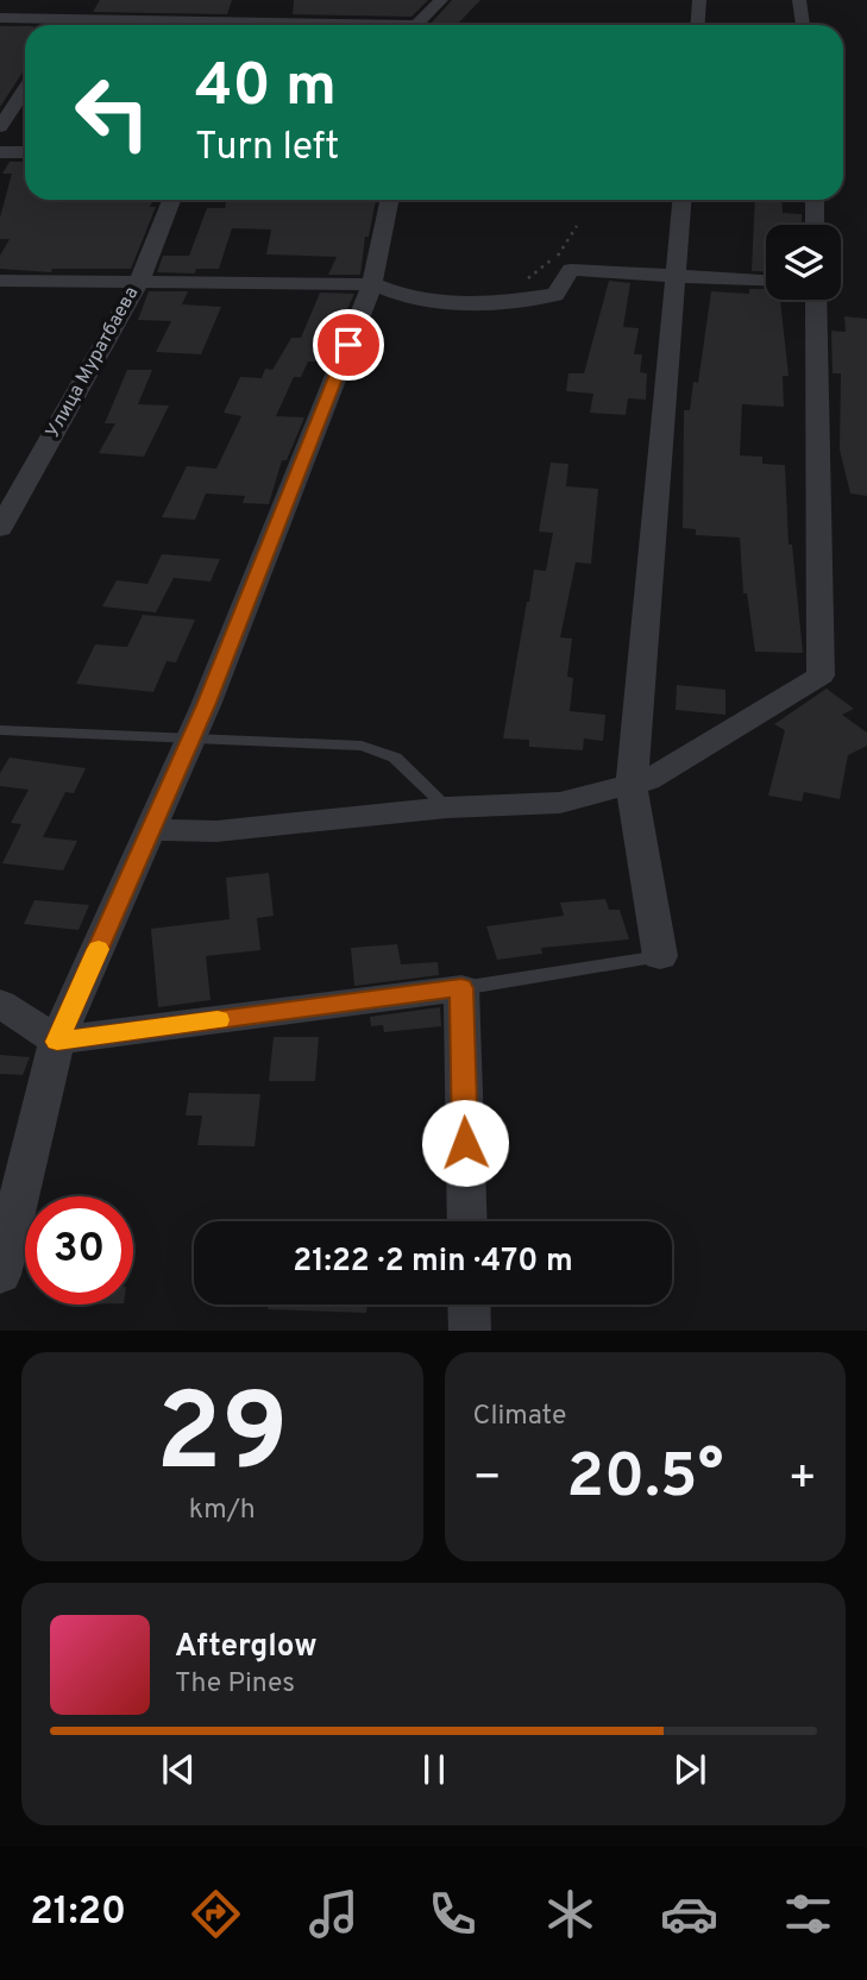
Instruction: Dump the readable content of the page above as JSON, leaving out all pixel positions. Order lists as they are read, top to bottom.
{
  "streets": {
    "street": ["Улица Муратбаева"]
  },
  "page": {
    "turn": ["40 m", "Turn left"],
    "limit": "30",
    "trip": "21:22 · 2 min · 470 m",
    "tile": [
      ["29", "km/h"],
      "Climate"
    ],
    "heat": ["−", "20.5°", "+"],
    "song": ["Afterglow", "The Pines"],
    "tabs": "21:20"
  }
}
